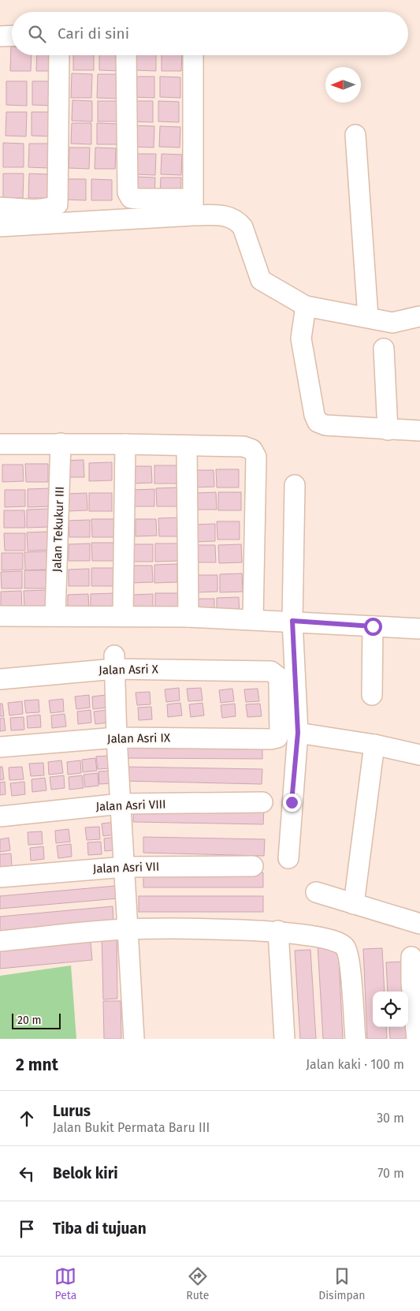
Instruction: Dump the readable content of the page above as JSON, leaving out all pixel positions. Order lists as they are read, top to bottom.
{
  "streets": {
    "street": [
      "Jalan Tekukur III",
      "Jalan Asri X",
      "Jalan Asri IX",
      "Jalan Asri VIII",
      "Jalan Asri VII"
    ]
  },
  "crossings": [
    ["Jalan Asri X", "Jalan Asri IX"]
  ],
  "scale_bar": "20 m",
  "north": "left",
  "page": {
    "search": "Cari di sini",
    "scale": "20 m",
    "heading": ["2 mnt", "Jalan kaki · 100 m"],
    "list": [
      ["Lurus", "Jalan Bukit Permata Baru III", "30 m"],
      ["Belok kiri", "70 m"],
      "Tiba di tujuan"
    ],
    "nav": ["Peta", "Rute", "Disimpan"]
  }
}
